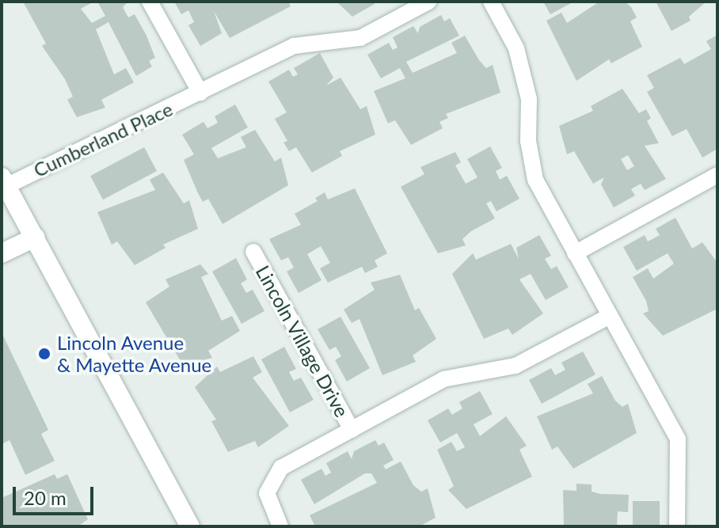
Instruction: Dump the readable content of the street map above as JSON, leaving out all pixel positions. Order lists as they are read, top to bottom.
{
  "streets": {
    "lane": ["Cumberland Place", "Lincoln Village Drive"]
  },
  "places": ["Lincoln Avenue & Mayette Avenue"],
  "scale_bar": "20 m"
}
